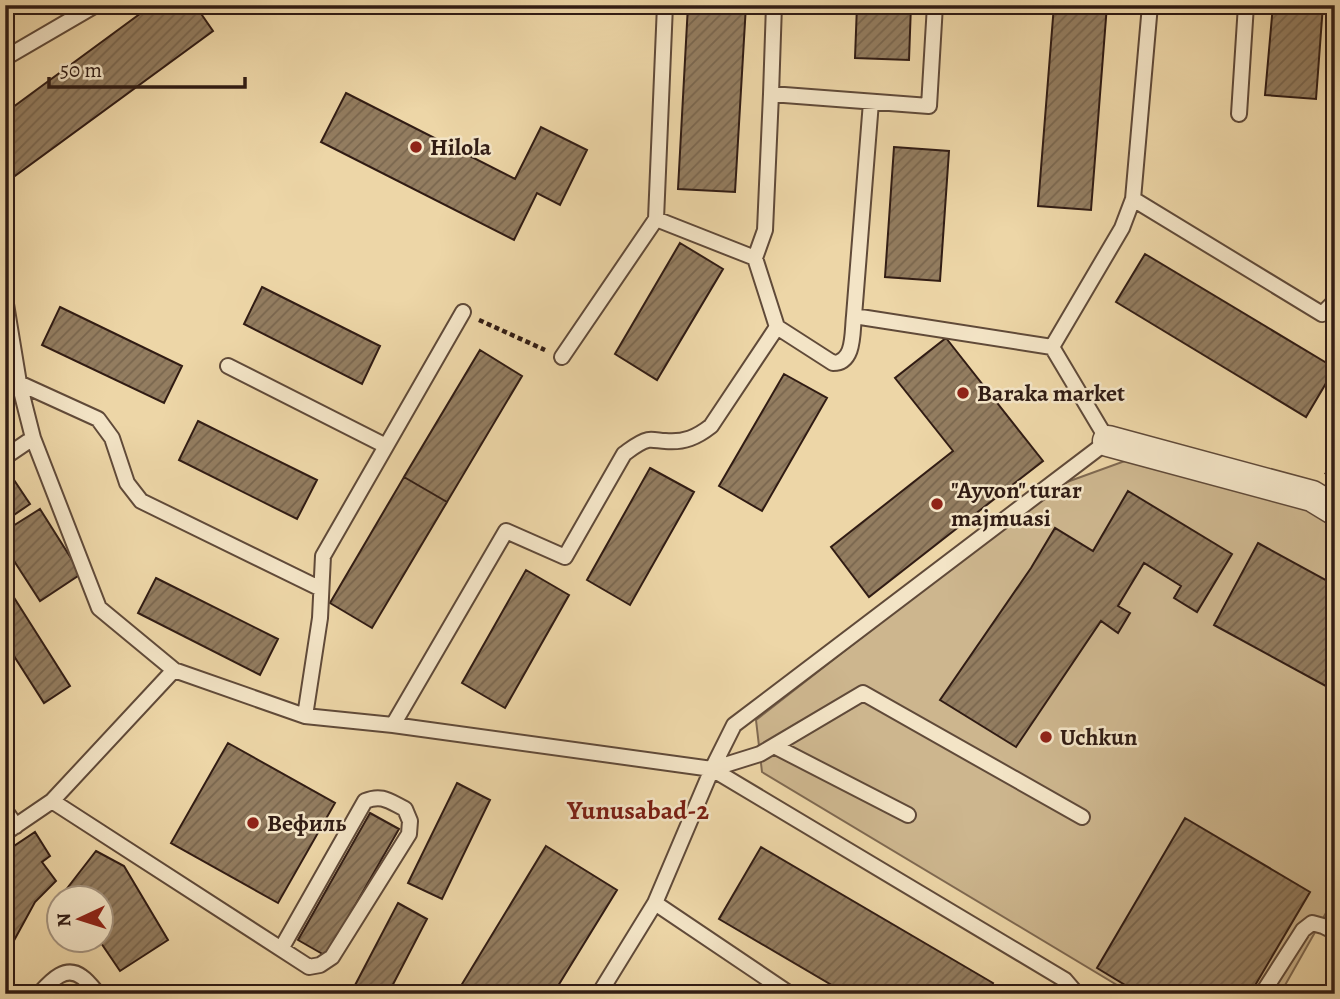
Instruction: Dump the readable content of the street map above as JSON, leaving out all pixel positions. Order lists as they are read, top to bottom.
{
  "districts": ["Yunusabad-2"],
  "places": [
    "Hilola",
    "Baraka market",
    "\"Ayvon\" turar majmuasi",
    "Uchkun",
    "Вефиль"
  ],
  "scale_bar": "50 m",
  "north": "left"
}
